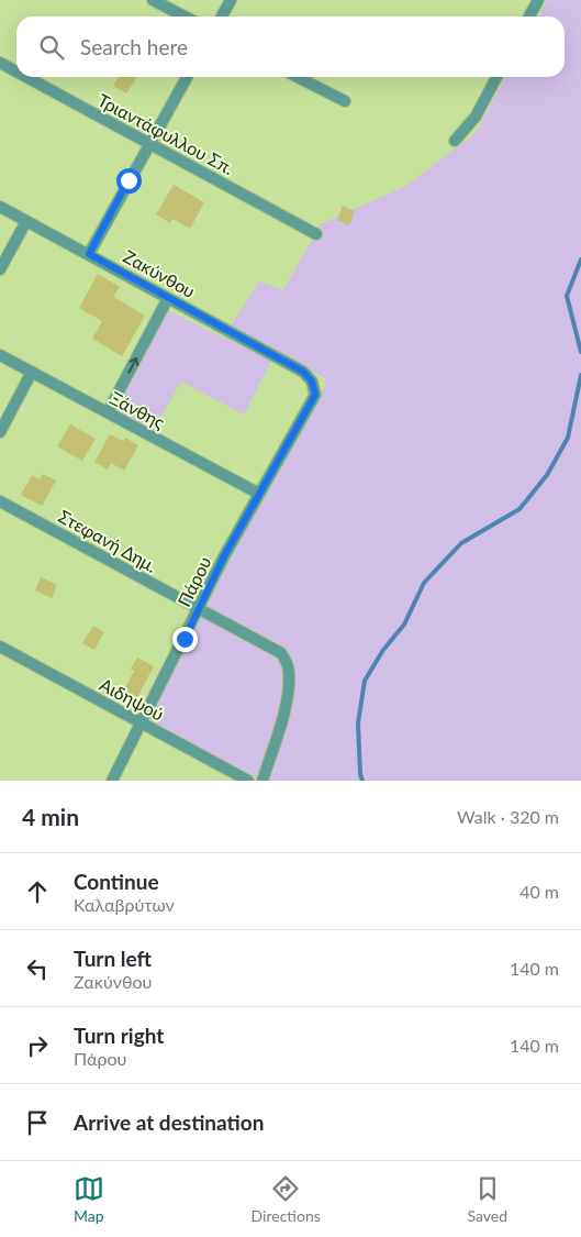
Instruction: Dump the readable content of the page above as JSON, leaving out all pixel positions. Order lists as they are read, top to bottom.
{
  "streets": {
    "street": [
      "Τριαντάφυλλου Σπ.",
      "Ζακύνθου",
      "Ξάνθης",
      "Στεφανή Δημ.",
      "Πάρου",
      "Αιδηψού"
    ]
  },
  "crossings": [
    ["Ζακύνθου", "Πάρου"],
    ["Ξάνθης", "Πάρου"],
    ["Στεφανή Δημ.", "Πάρου"],
    ["Πάρου", "Αιδηψού"]
  ],
  "page": {
    "search": "Search here",
    "heading": ["4 min", "Walk · 320 m"],
    "list": [
      ["Continue", "Καλαβρύτων", "40 m"],
      ["Turn left", "Ζακύνθου", "140 m"],
      ["Turn right", "Πάρου", "140 m"],
      "Arrive at destination"
    ],
    "nav": ["Map", "Directions", "Saved"]
  }
}
